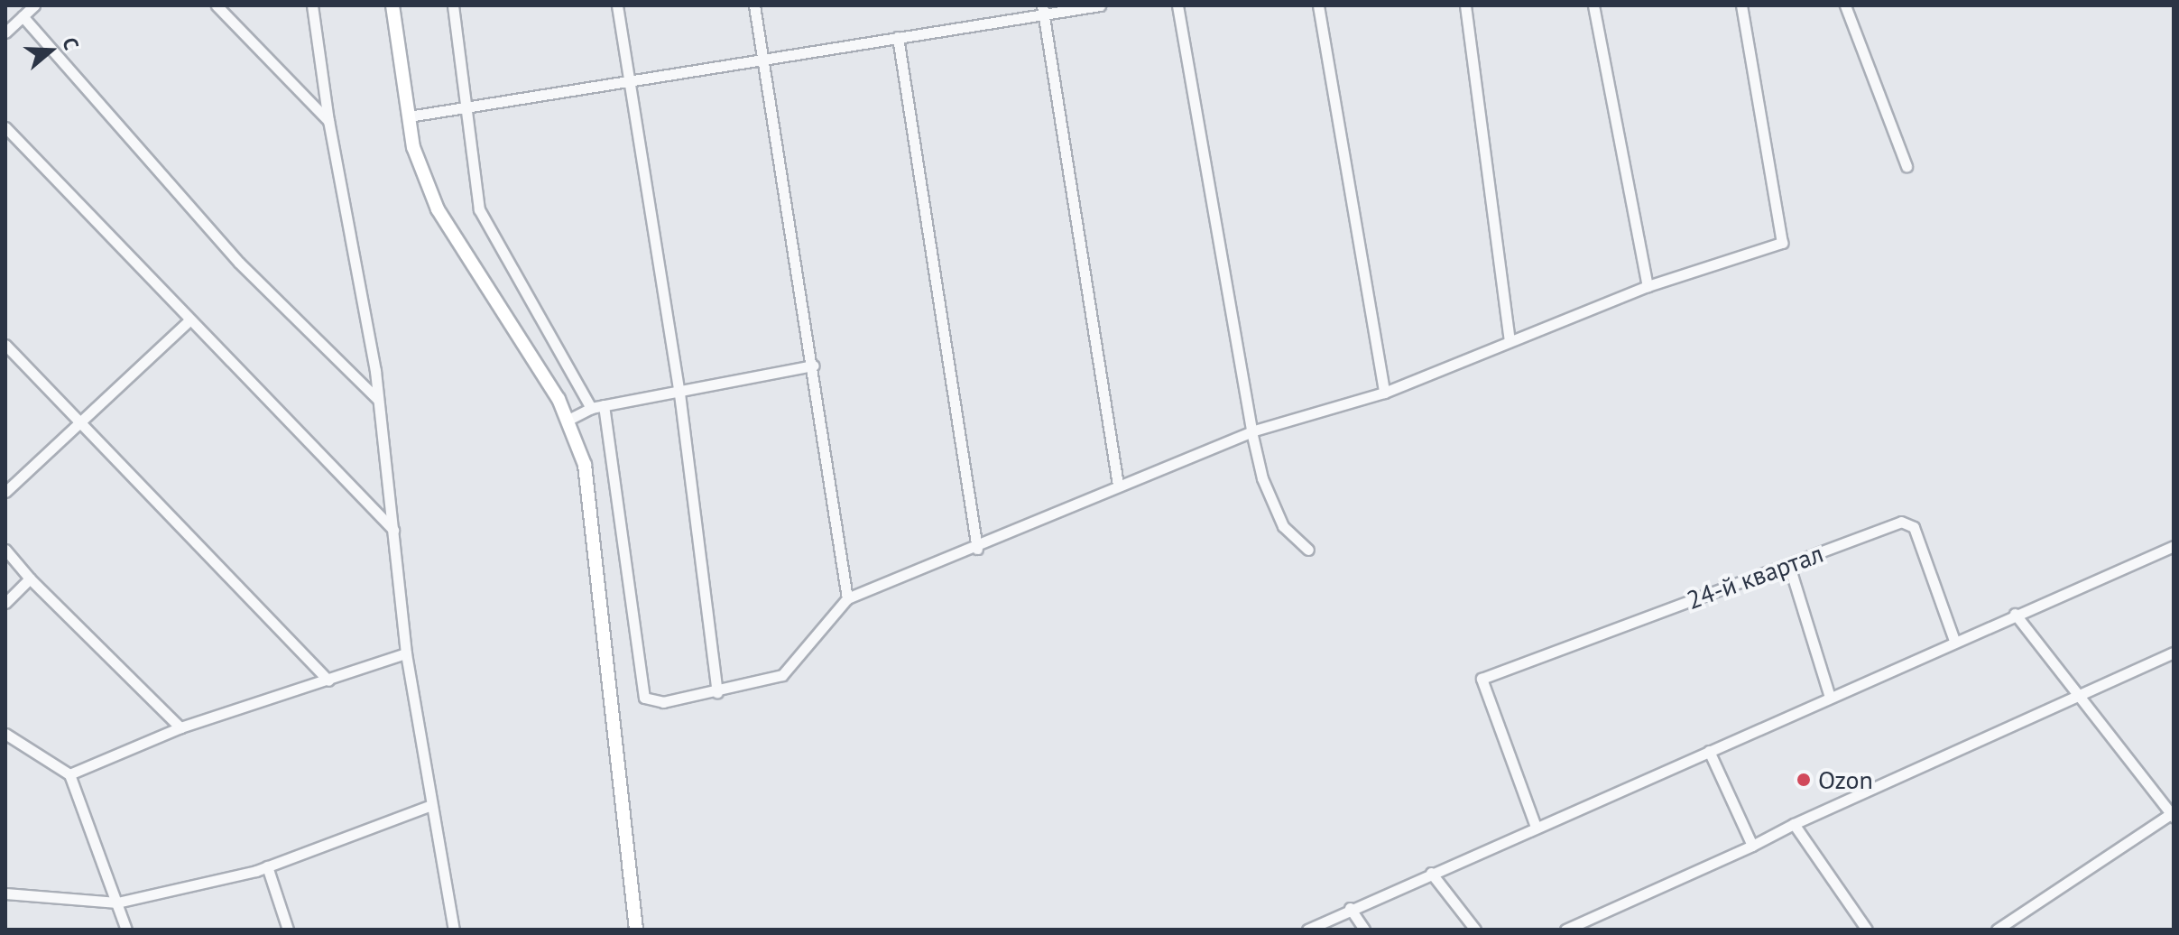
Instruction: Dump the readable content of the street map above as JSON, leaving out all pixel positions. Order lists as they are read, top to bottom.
{
  "streets": {
    "street": ["24-й квартал"]
  },
  "places": ["Ozon"],
  "north": "right"
}
